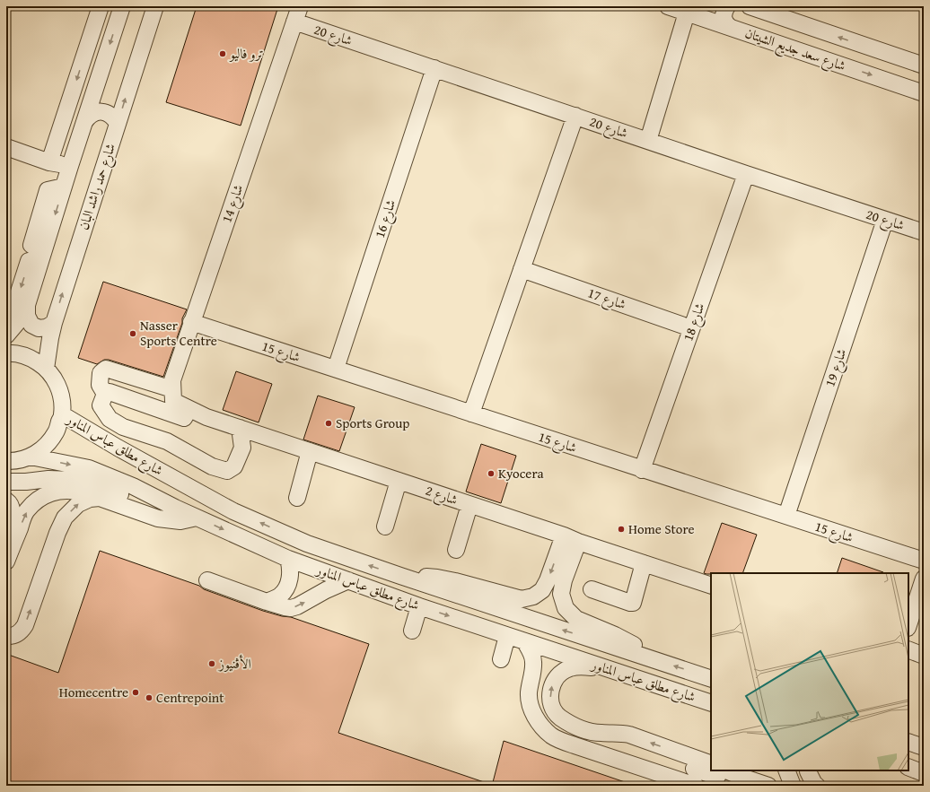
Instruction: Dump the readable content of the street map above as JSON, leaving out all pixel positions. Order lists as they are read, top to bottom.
{
  "streets": {
    "street": [
      "شارع 20",
      "شارع سعد جديع الشيتان",
      "شارع حمد راشد البان",
      "شارع 14",
      "شارع 16",
      "شارع 17",
      "شارع 18",
      "شارع 15",
      "شارع 19",
      "شارع مطلق عباس المناور",
      "شارع 2"
    ]
  },
  "crossings": [
    ["شارع 20", "شارع 14"],
    ["شارع 20", "شارع 16"],
    ["شارع 20", "شارع 18"],
    ["شارع 20", "شارع 19"],
    ["شارع 14", "شارع 15"],
    ["شارع 14", "شارع 2"],
    ["شارع 16", "شارع 15"],
    ["شارع 17", "شارع 18"],
    ["شارع 18", "شارع 15"],
    ["شارع 15", "شارع 19"]
  ],
  "places": [
    "ترو فاليو",
    "Nasser Sports Centre",
    "Sports Group",
    "Kyocera",
    "Home Store",
    "الأڤنيوز",
    "Homecentre",
    "Centrepoint"
  ]
}
